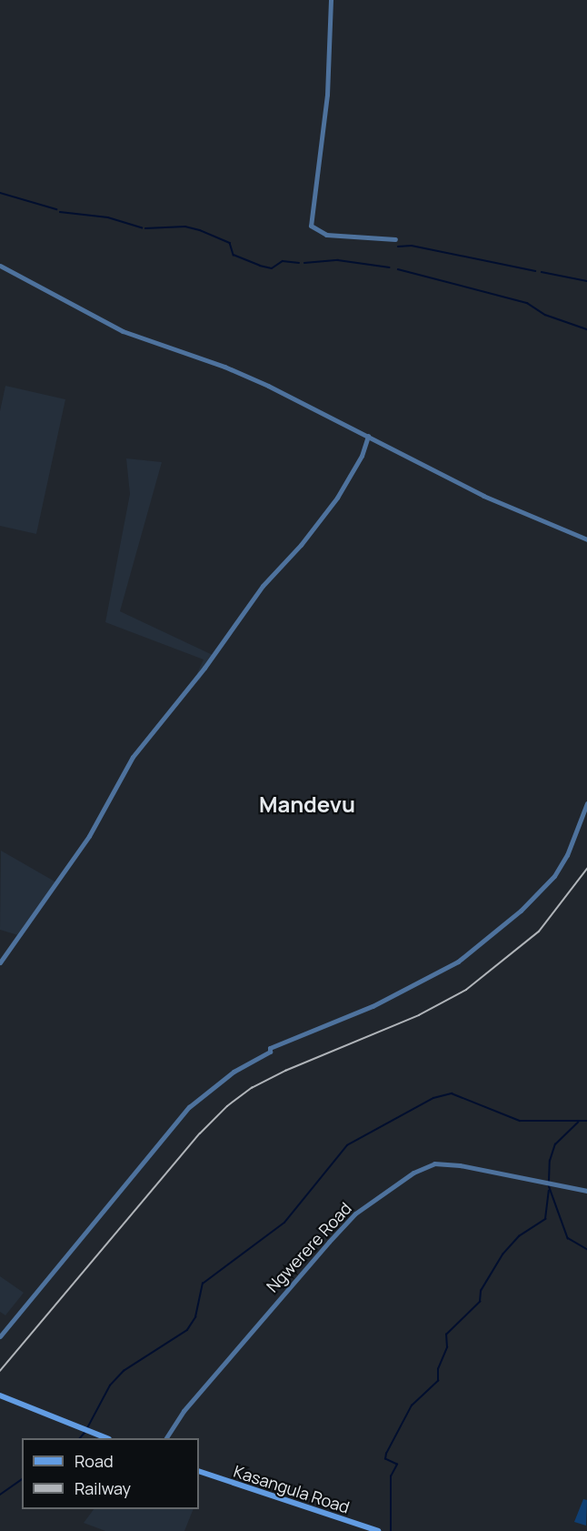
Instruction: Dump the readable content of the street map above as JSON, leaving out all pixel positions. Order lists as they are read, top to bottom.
{
  "streets": {
    "main road": ["Kasangula Road"],
    "street": ["Ngwerere Road"]
  },
  "districts": ["Mandevu"],
  "legend": ["Road", "Railway"]
}
